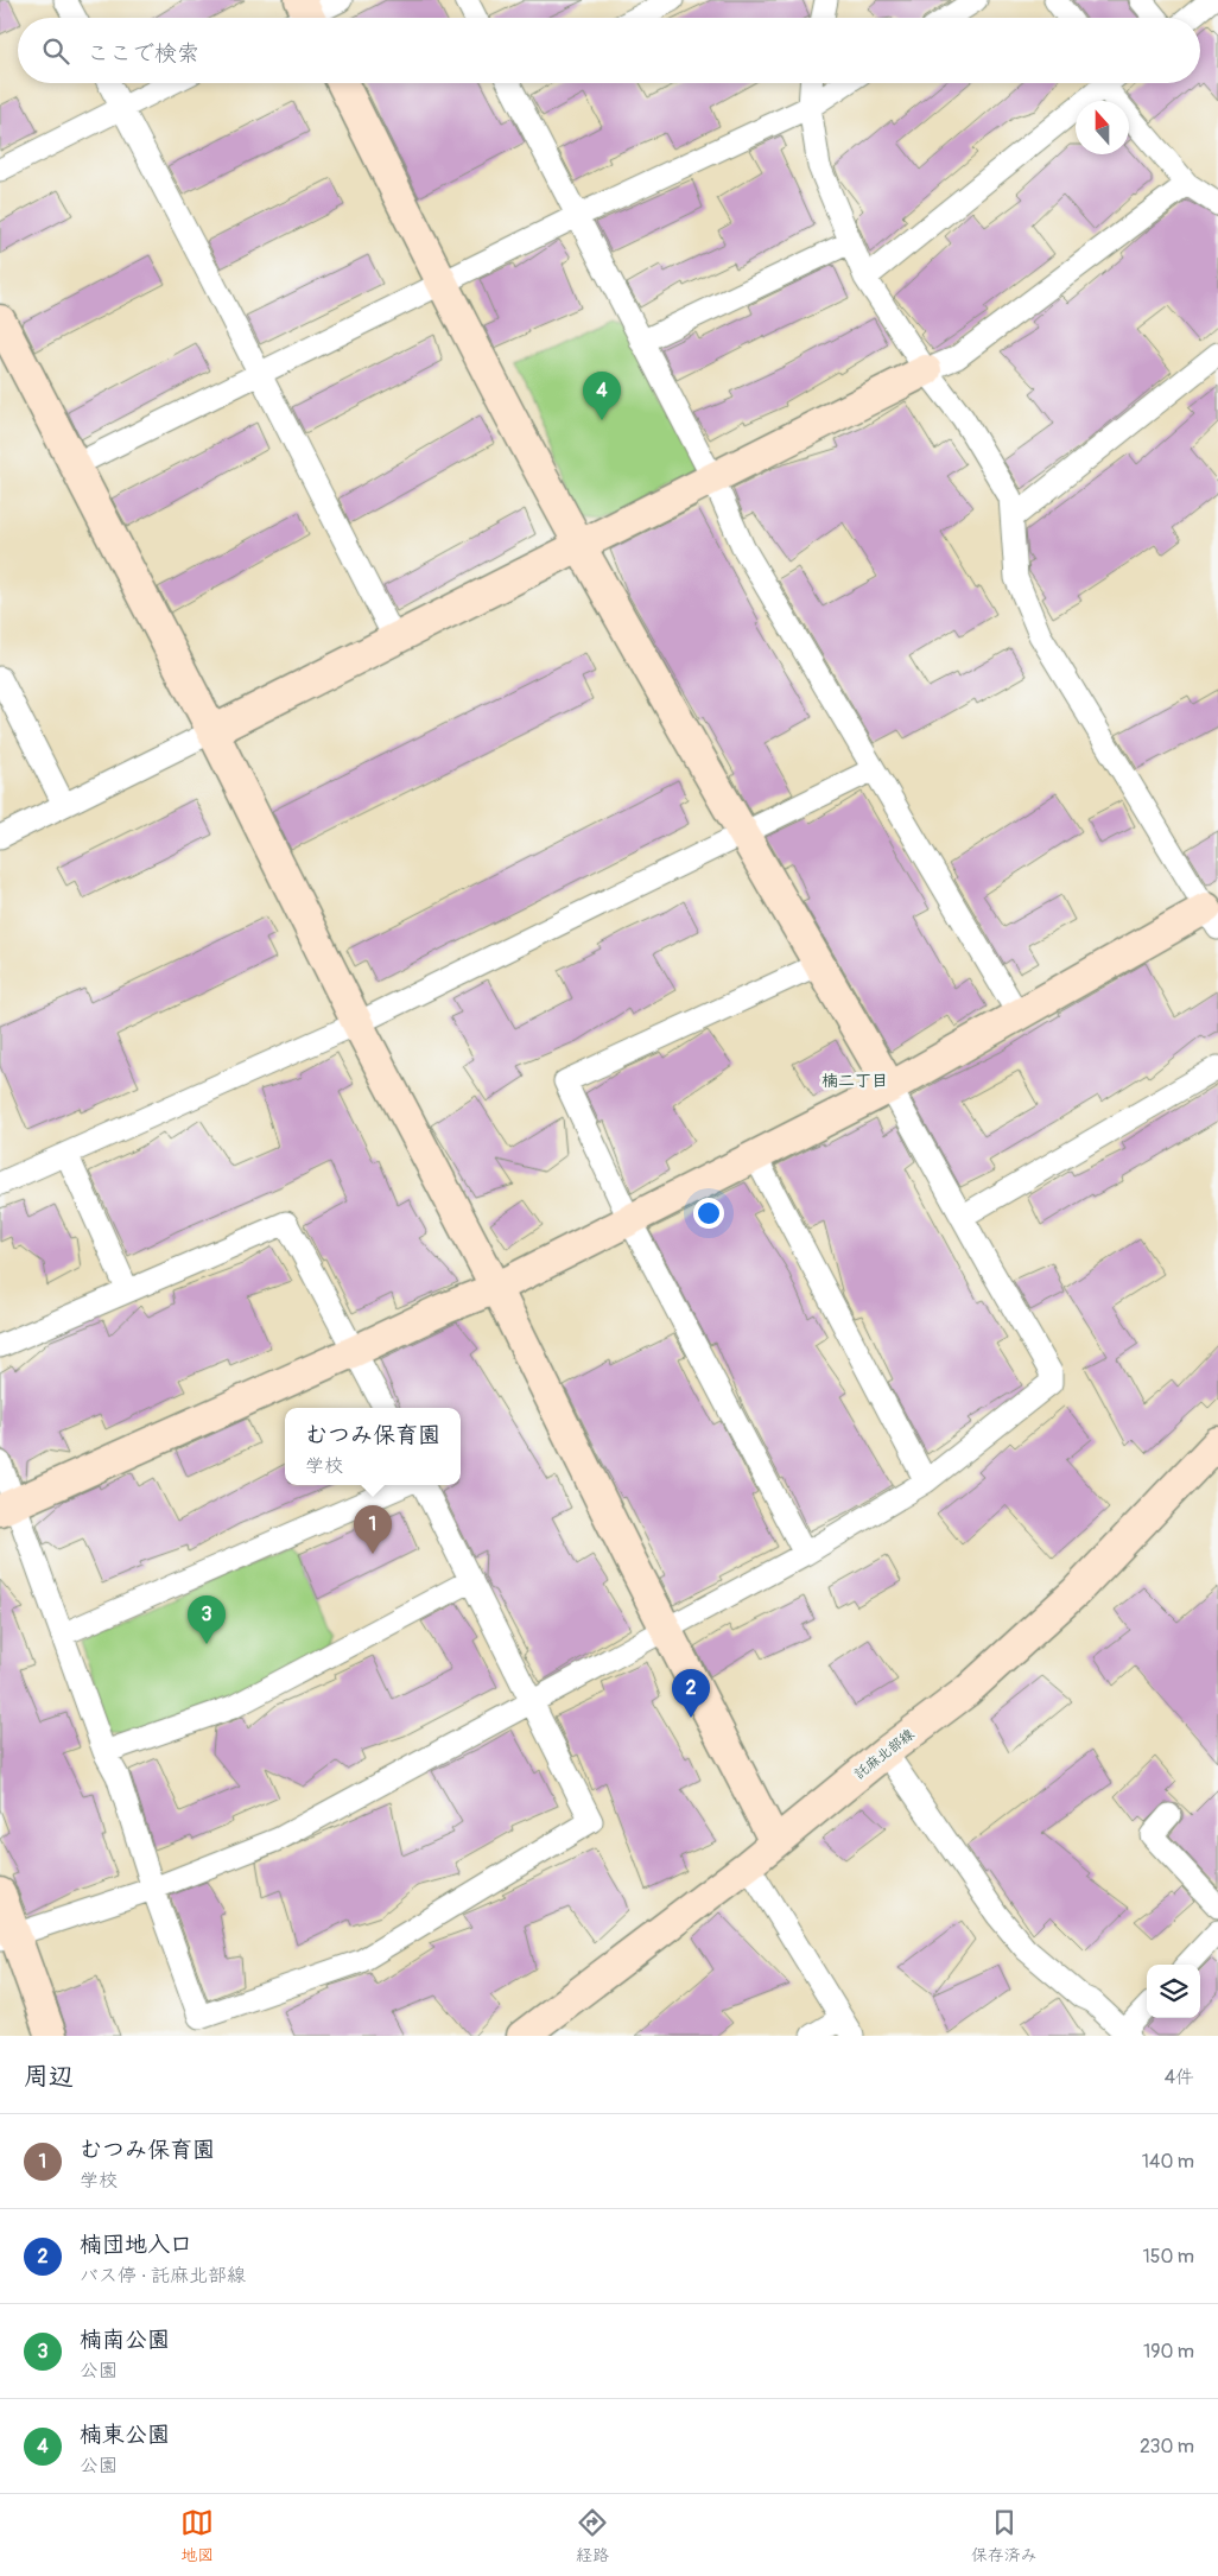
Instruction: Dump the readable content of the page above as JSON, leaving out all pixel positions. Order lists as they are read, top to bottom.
{
  "streets": {
    "street": ["託麻北部線"]
  },
  "districts": ["楠二丁目"],
  "north": "top",
  "page": {
    "search": "ここで検索",
    "pins": [
      "4",
      "1",
      "3",
      "2"
    ],
    "popup": ["むつみ保育園", "学校"],
    "heading": ["周辺", "4件"],
    "list": [
      {
        "mark": "1",
        "name": "むつみ保育園",
        "note": "学校",
        "value": "140 m"
      },
      {
        "mark": "2",
        "name": "楠団地入口",
        "note": "バス停 · 託麻北部線",
        "value": "150 m"
      },
      {
        "mark": "3",
        "name": "楠南公園",
        "note": "公園",
        "value": "190 m"
      },
      {
        "mark": "4",
        "name": "楠東公園",
        "note": "公園",
        "value": "230 m"
      }
    ],
    "nav": ["地図", "経路", "保存済み"]
  }
}
